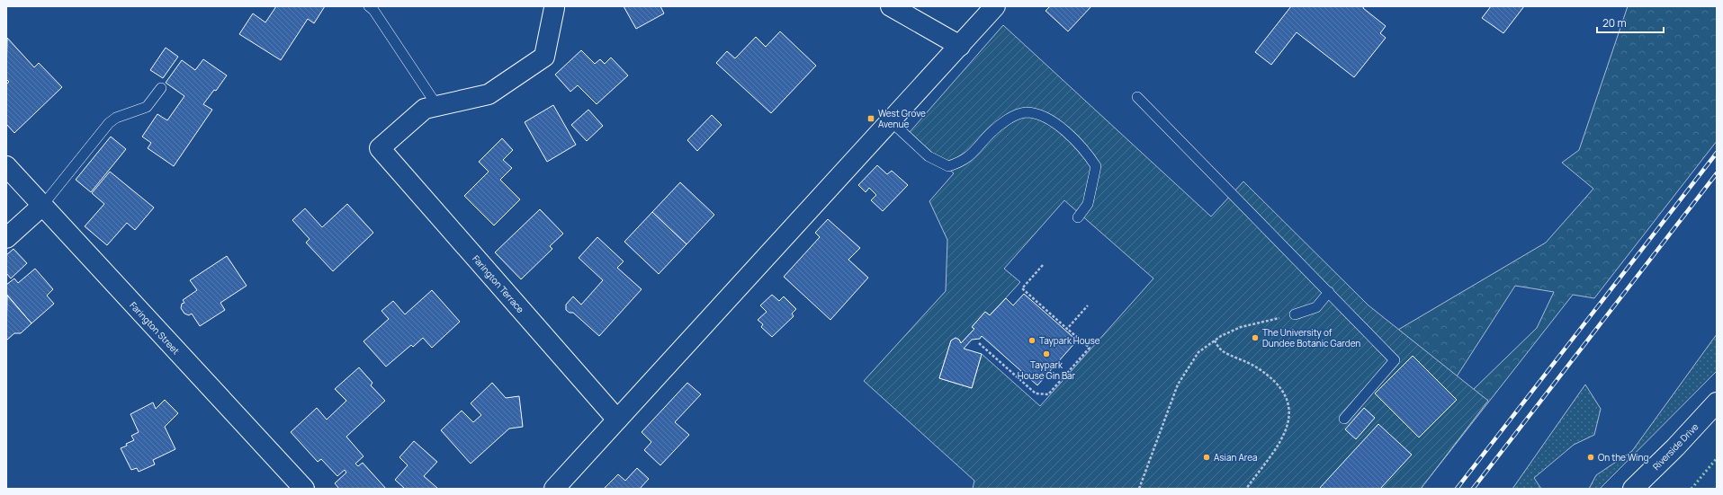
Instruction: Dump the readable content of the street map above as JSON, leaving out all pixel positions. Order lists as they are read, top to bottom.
{
  "streets": {
    "street": ["Farington Terrace", "Farington Street", "Riverside Drive"]
  },
  "places": {
    "transit": ["West Grove Avenue"],
    "other": [
      "The University of Dundee Botanic Garden",
      "Taypark House",
      "Taypark House Gin Bar",
      "Asian Area",
      "On the Wing"
    ]
  },
  "scale_bar": "20 m"
}
